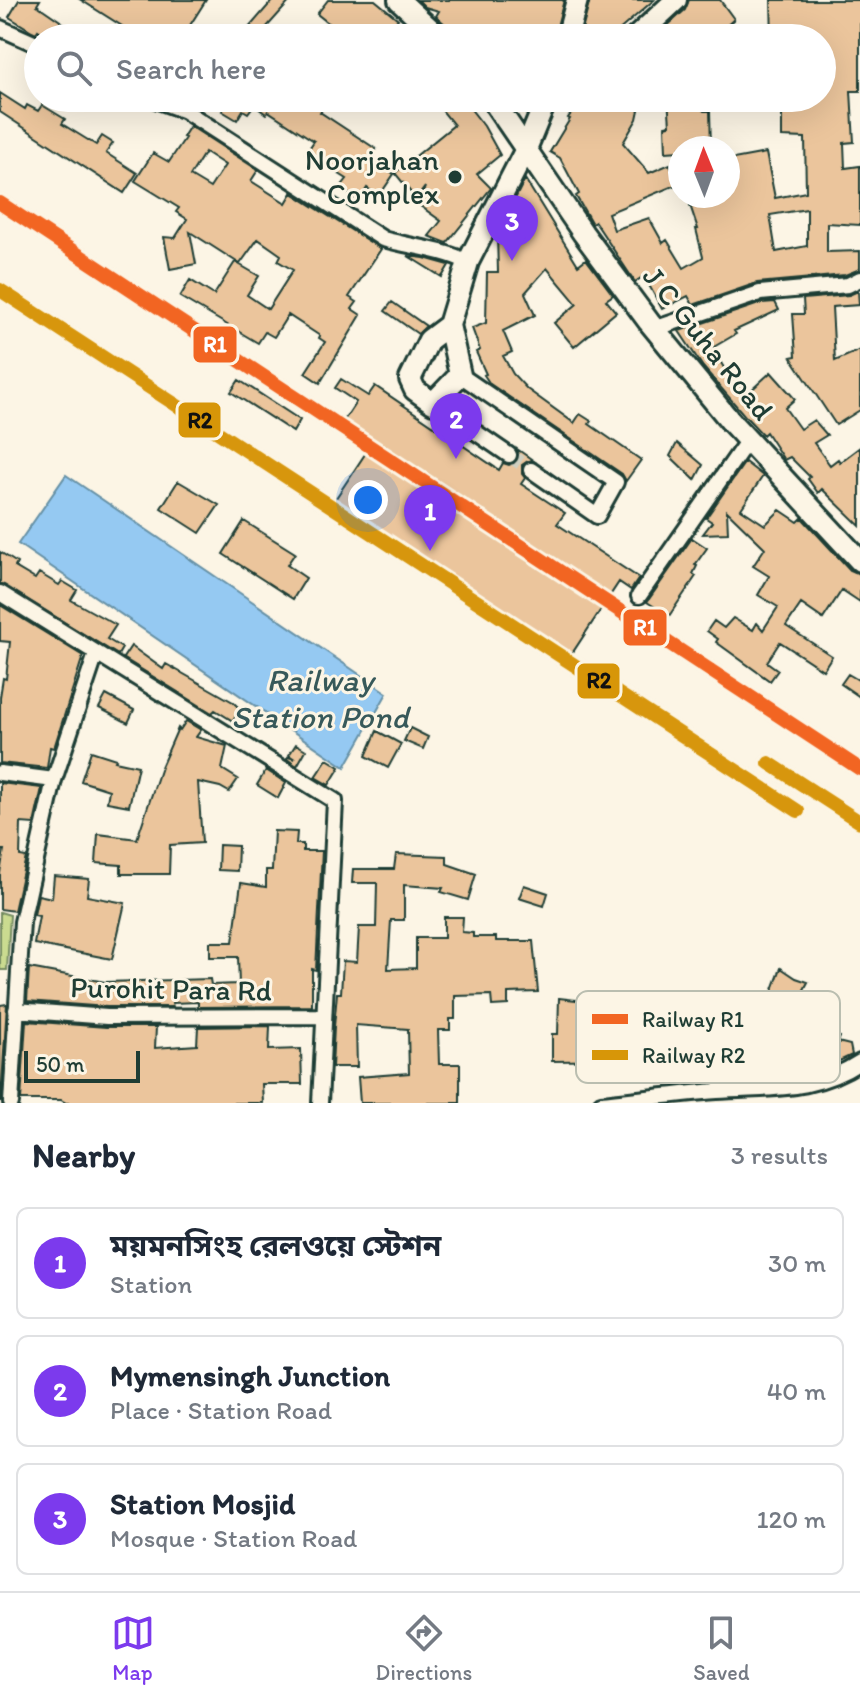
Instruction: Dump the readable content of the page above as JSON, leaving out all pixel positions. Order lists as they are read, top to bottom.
{
  "streets": {
    "street": ["J C Guha Road", "Purohit Para Rd"]
  },
  "water": ["Railway Station Pond"],
  "places": ["Noorjahan Complex"],
  "lines": ["rail line R1", "rail line R2"],
  "legend": ["Railway R1", "Railway R2"],
  "scale_bar": "50 m",
  "north": "top",
  "page": {
    "search": "Search here",
    "pins": ["3", "2", "1"],
    "scale": "50 m",
    "heading": ["Nearby", "3 results"],
    "list": [
      {
        "mark": "1",
        "name": "ময়মনসিংহ রেলওয়ে স্টেশন",
        "note": "Station",
        "value": "30 m"
      },
      {
        "mark": "2",
        "name": "Mymensingh Junction",
        "note": "Place · Station Road",
        "value": "40 m"
      },
      {
        "mark": "3",
        "name": "Station Mosjid",
        "note": "Mosque · Station Road",
        "value": "120 m"
      }
    ],
    "nav": ["Map", "Directions", "Saved"]
  }
}
